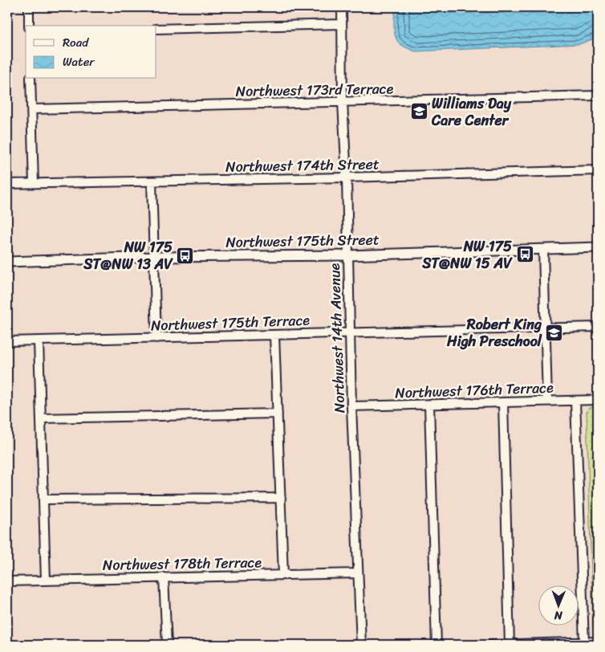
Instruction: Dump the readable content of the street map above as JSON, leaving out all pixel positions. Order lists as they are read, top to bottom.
{
  "streets": {
    "street": [
      "Northwest 173rd Terrace",
      "Northwest 174th Street",
      "Northwest 175th Street",
      "Northwest 175th Terrace",
      "Northwest 14th Avenue",
      "Northwest 176th Terrace",
      "Northwest 178th Terrace"
    ]
  },
  "crossings": [
    ["Northwest 173rd Terrace", "Northwest 14th Avenue"],
    ["Northwest 174th Street", "Northwest 14th Avenue"],
    ["Northwest 175th Street", "Northwest 14th Avenue"],
    ["Northwest 175th Terrace", "Northwest 14th Avenue"],
    ["Northwest 14th Avenue", "Northwest 176th Terrace"],
    ["Northwest 14th Avenue", "Northwest 178th Terrace"]
  ],
  "places": {
    "school or university": ["Williams Day Care Center", "Robert King High Preschool"],
    "bus stop": ["NW 175 ST@NW 15 AV", "NW 175 ST@NW 13 AV"]
  },
  "legend": ["Road", "Water"],
  "north": "bottom"
}
